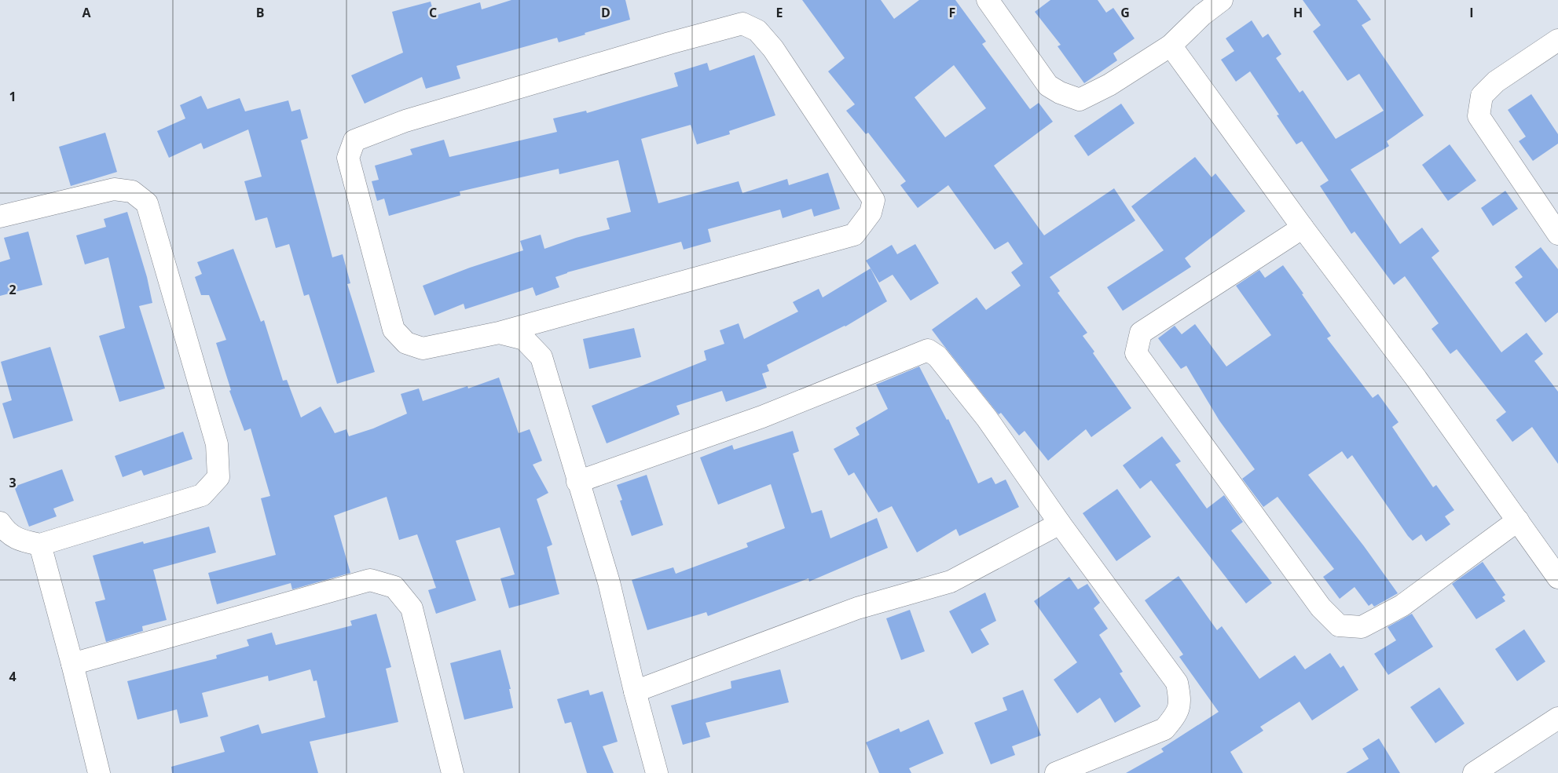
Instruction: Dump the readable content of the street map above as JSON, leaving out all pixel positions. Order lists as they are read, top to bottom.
{
  "grid": {
    "columns": [
      "A",
      "B",
      "C",
      "D",
      "E",
      "F",
      "G",
      "H",
      "I"
    ],
    "rows": [
      "1",
      "2",
      "3",
      "4"
    ]
  }
}
